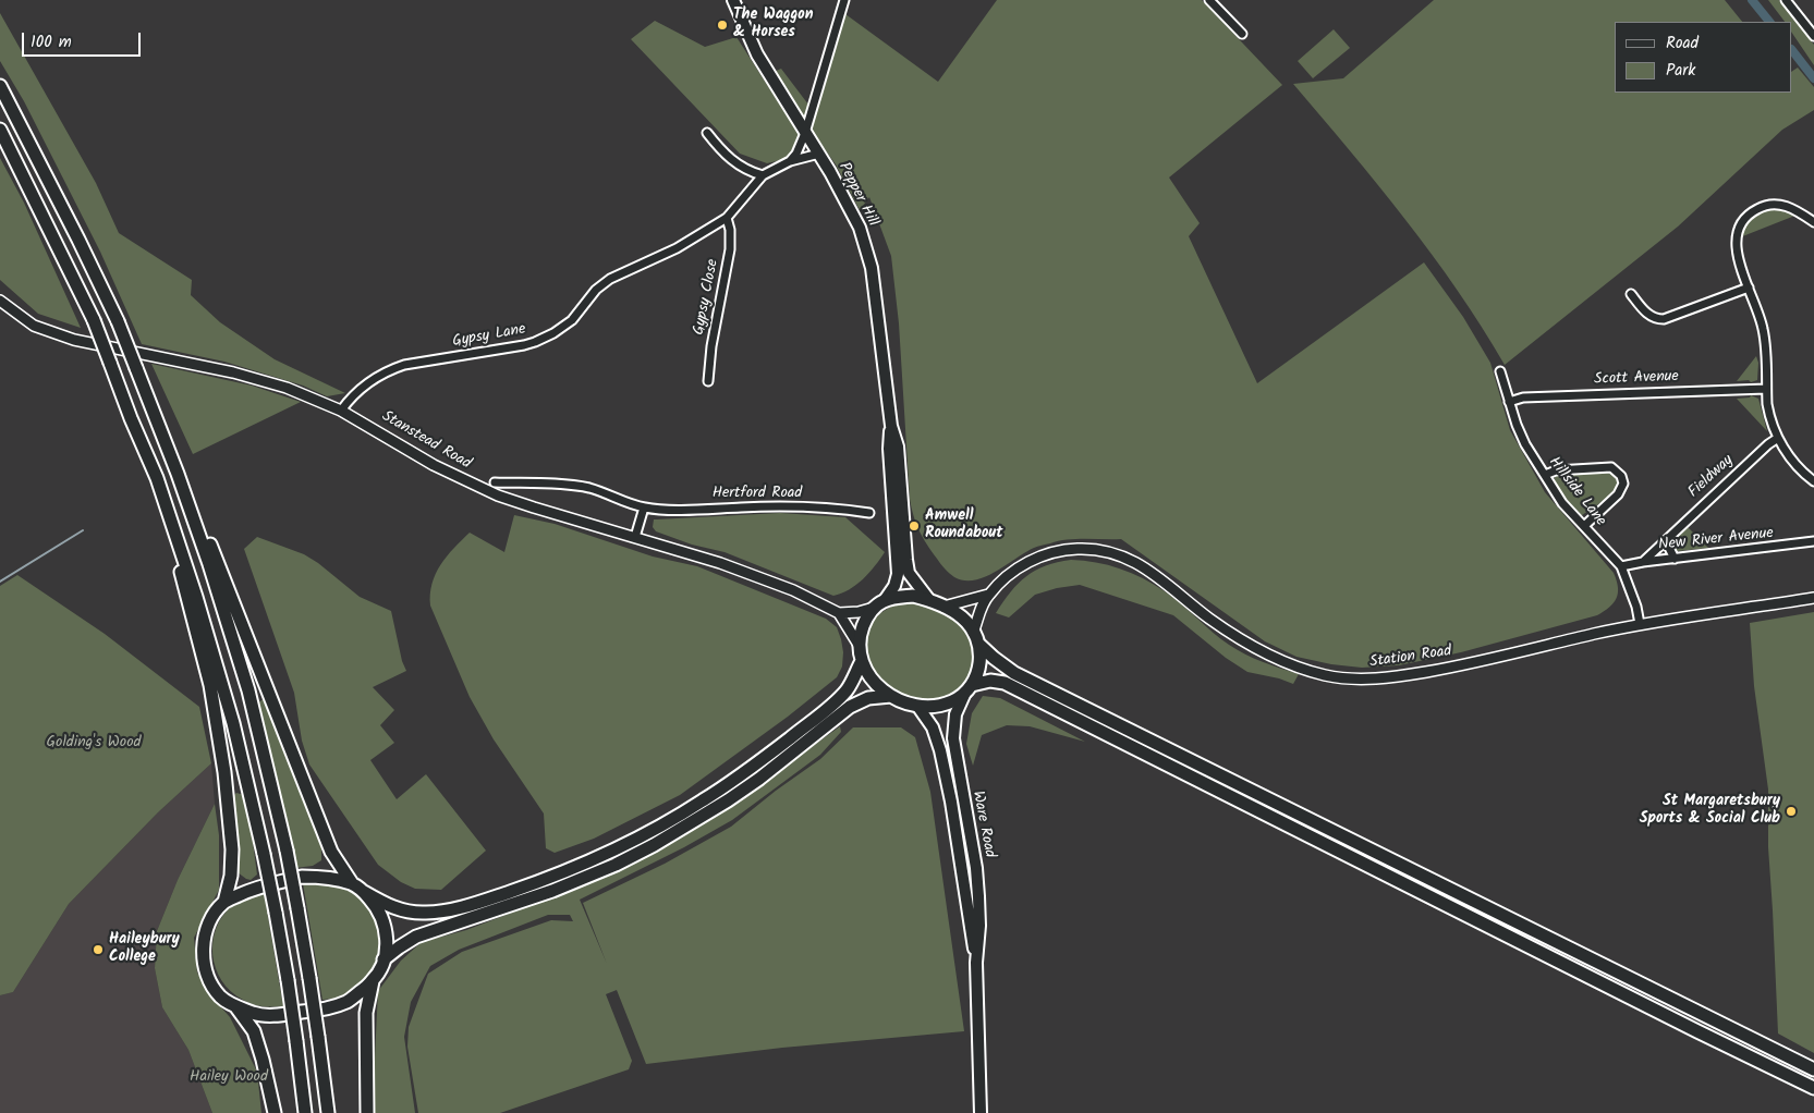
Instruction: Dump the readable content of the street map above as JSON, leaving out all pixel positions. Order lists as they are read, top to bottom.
{
  "streets": {
    "main road": [
      "Pepper Hill",
      "Stanstead Road",
      "Station Road",
      "Ware Road"
    ],
    "street": [
      "Gypsy Close",
      "Gypsy Lane",
      "Scott Avenue",
      "Fieldway",
      "Hillside Lane",
      "Hertford Road",
      "New River Avenue"
    ]
  },
  "crossings": [
    ["Pepper Hill", "Gypsy Lane"],
    ["Pepper Hill", "Station Road"],
    ["Pepper Hill", "Ware Road"],
    ["Gypsy Close", "Gypsy Lane"],
    ["Gypsy Lane", "Stanstead Road"],
    ["Scott Avenue", "Hillside Lane"],
    ["Fieldway", "New River Avenue"],
    ["Hillside Lane", "New River Avenue"],
    ["Hillside Lane", "Station Road"],
    ["Station Road", "Ware Road"]
  ],
  "parks": ["Golding's Wood", "Hailey Wood"],
  "places": [
    "The Waggon & Horses",
    "Amwell Roundabout",
    "St Margaretsbury Sports & Social Club",
    "Haileybury College"
  ],
  "legend": ["Road", "Park"],
  "scale_bar": "100 m"
}
